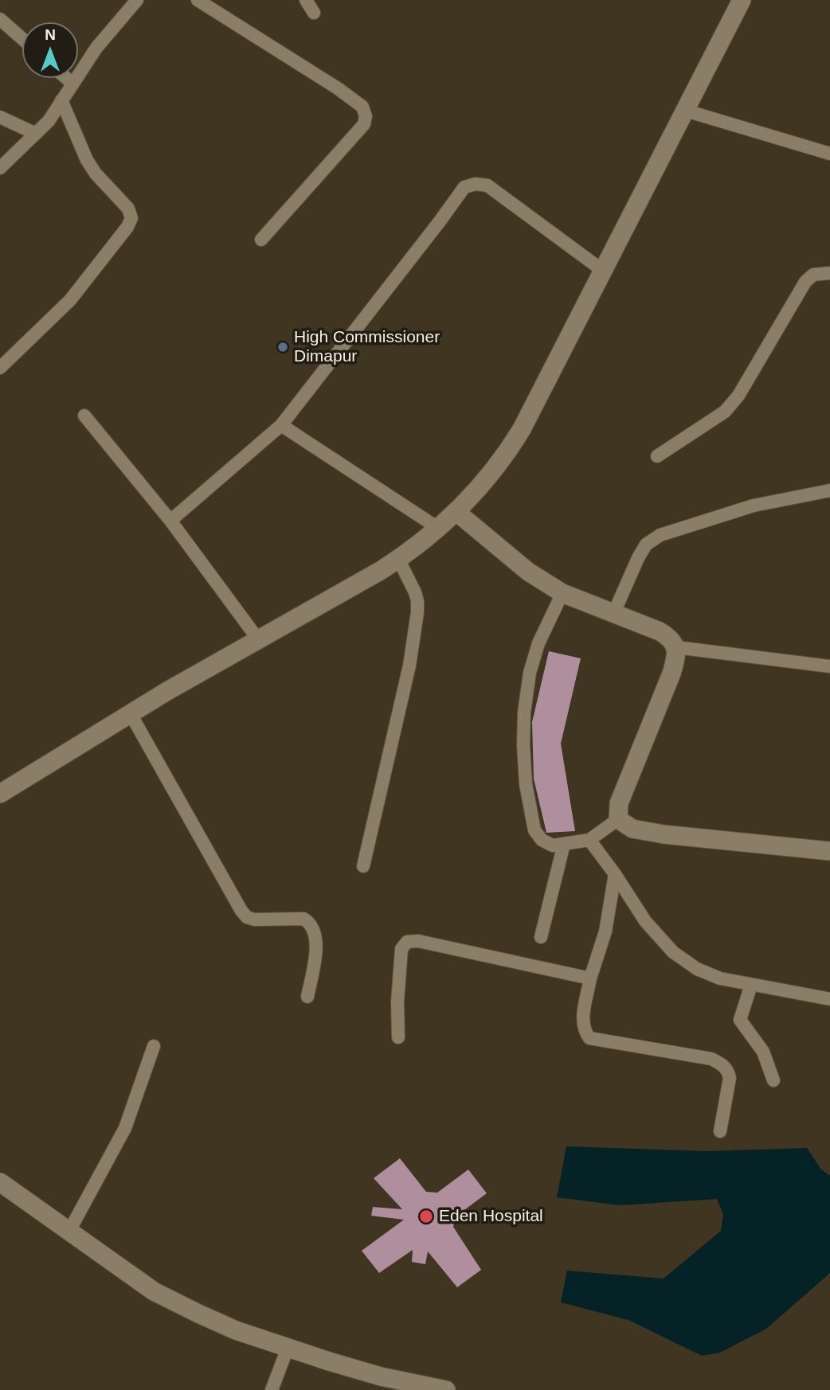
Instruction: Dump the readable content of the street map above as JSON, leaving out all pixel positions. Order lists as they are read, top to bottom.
{
  "places": ["High Commissioner Dimapur", "Eden Hospital"],
  "north": "top"
}
